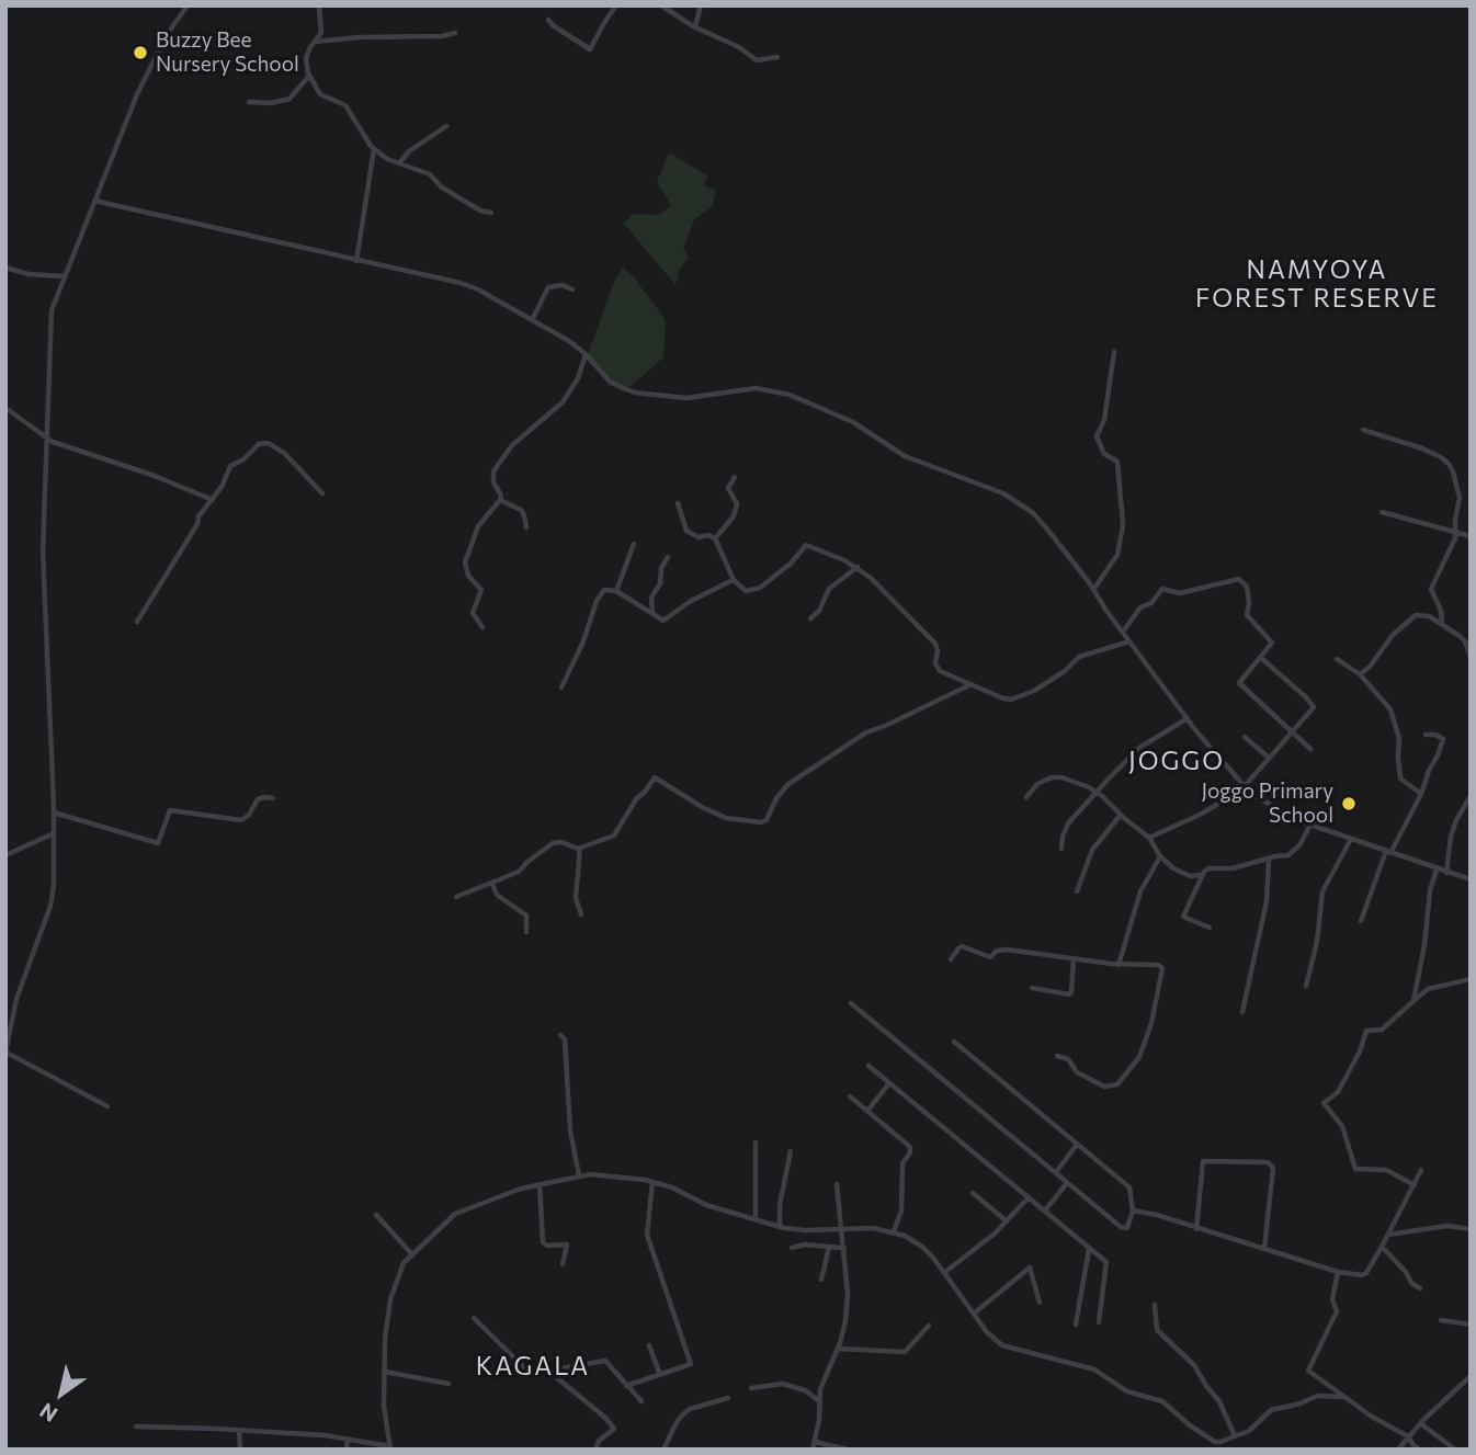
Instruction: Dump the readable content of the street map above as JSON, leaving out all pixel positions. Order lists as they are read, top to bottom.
{
  "districts": ["NAMYOYA FOREST RESERVE", "JOGGO", "KAGALA"],
  "places": ["Buzzy Bee Nursery School", "Joggo Primary School"],
  "north": "bottom left"
}
